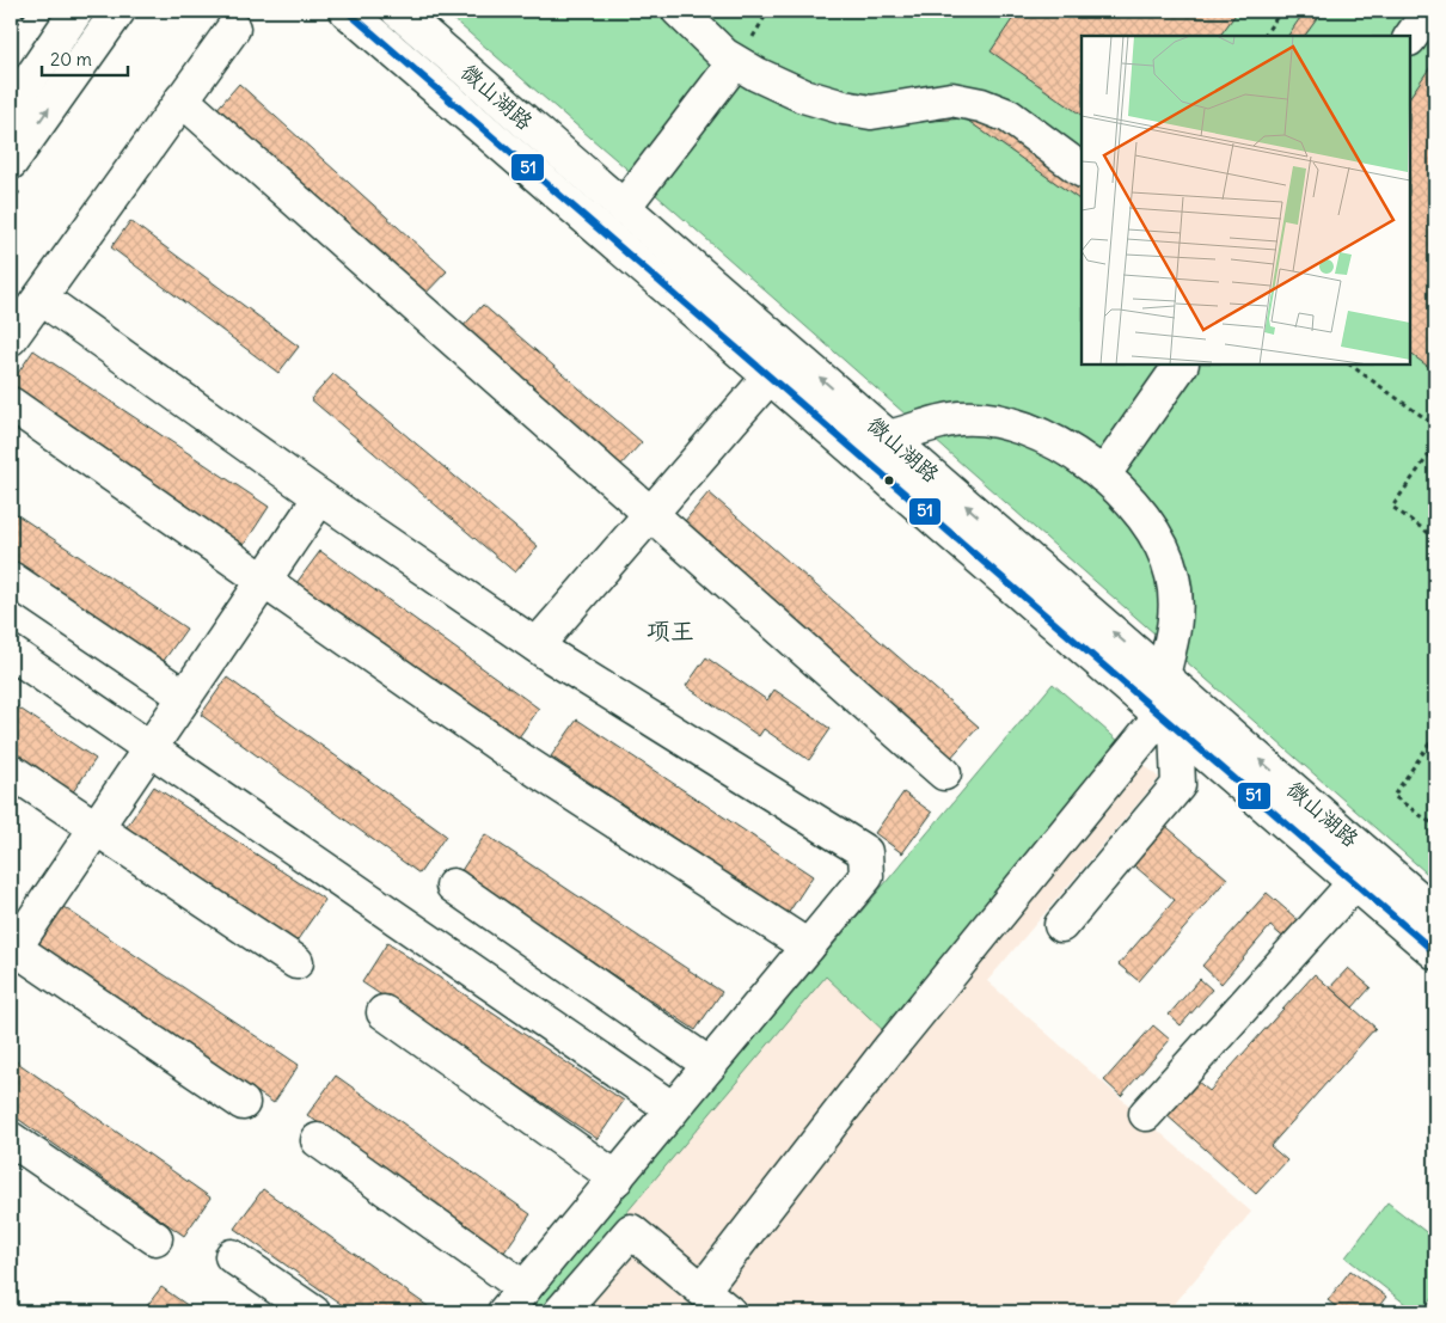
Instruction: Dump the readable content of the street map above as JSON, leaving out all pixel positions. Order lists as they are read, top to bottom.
{
  "streets": {
    "street": ["微山湖路"]
  },
  "districts": ["项王"],
  "lines": ["transit line 51"],
  "scale_bar": "20 m"
}
